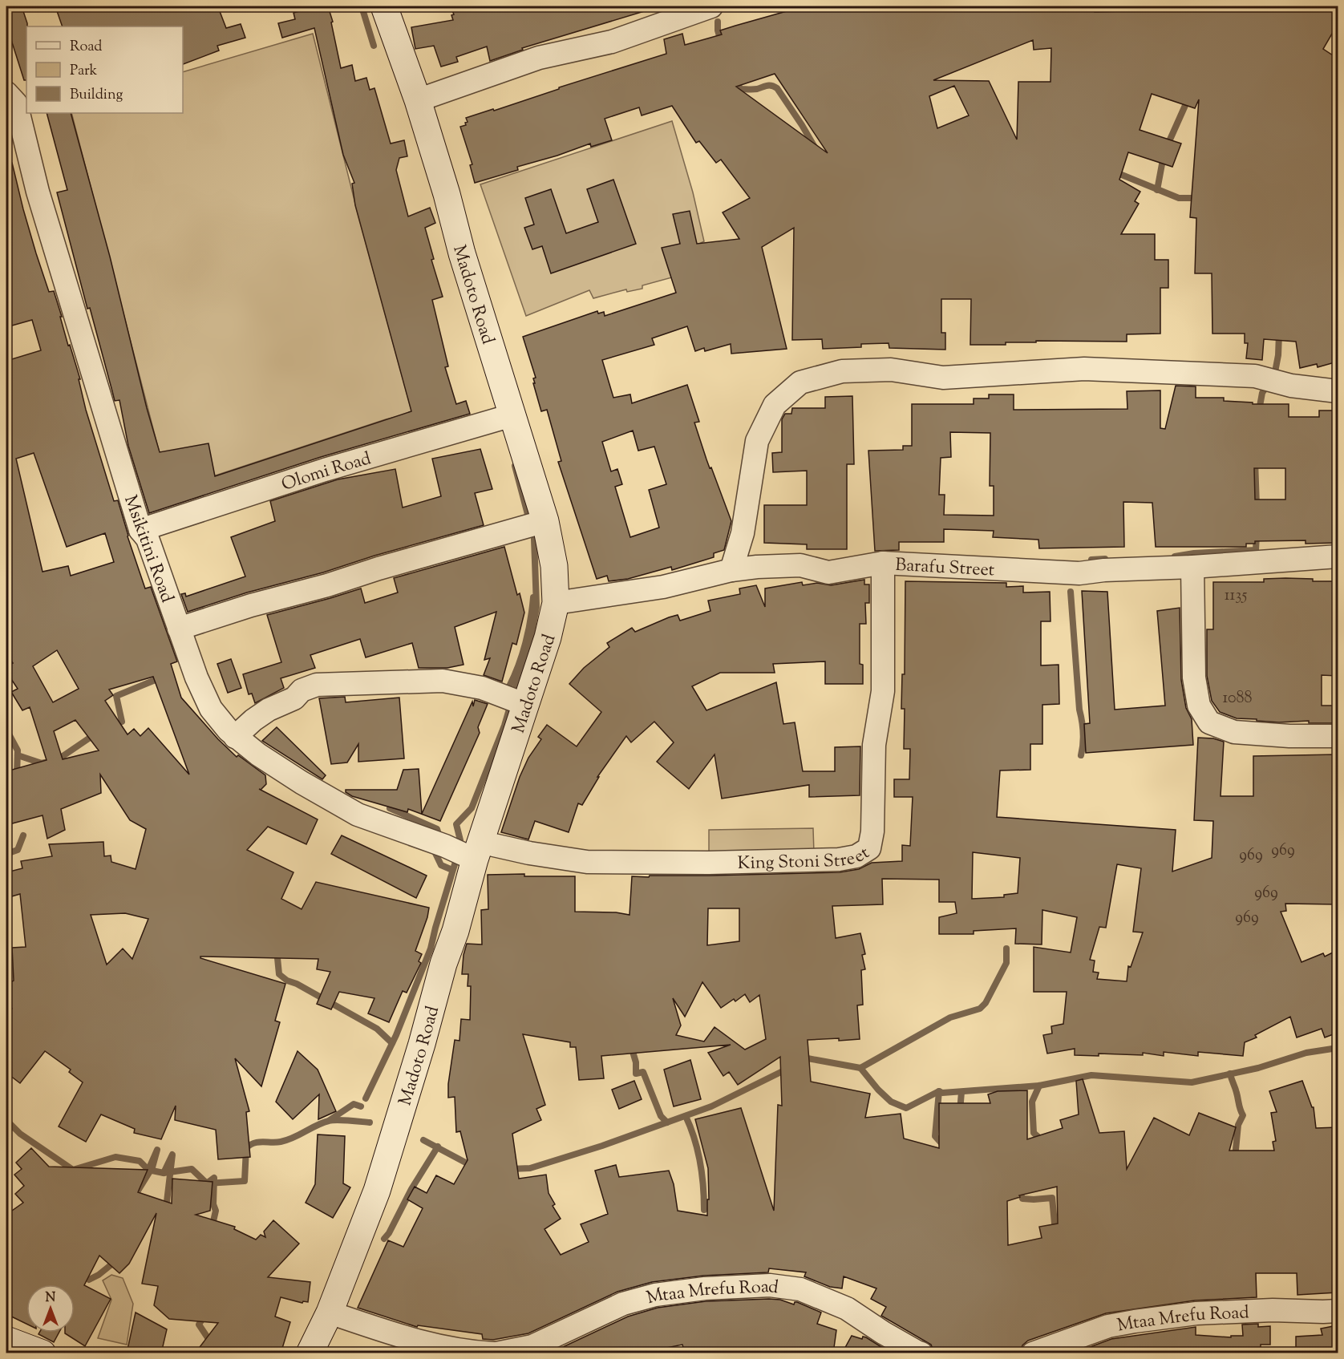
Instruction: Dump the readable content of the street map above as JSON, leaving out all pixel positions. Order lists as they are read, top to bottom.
{
  "streets": {
    "main road": ["Madoto Road"],
    "street": [
      "Olomi Road",
      "Msikitini Road",
      "Barafu Street",
      "King Stoni Street",
      "Mtaa Mrefu Road"
    ]
  },
  "crossings": [
    ["Madoto Road", "Olomi Road"],
    ["Madoto Road", "Msikitini Road"],
    ["Madoto Road", "Barafu Street"],
    ["Madoto Road", "King Stoni Street"],
    ["Madoto Road", "Mtaa Mrefu Road"],
    ["Olomi Road", "Msikitini Road"],
    ["Msikitini Road", "King Stoni Street"],
    ["Barafu Street", "King Stoni Street"]
  ],
  "house_numbers": [
    "1135",
    "1088",
    "969",
    "969",
    "969",
    "969"
  ],
  "legend": ["Road", "Park", "Building"],
  "north": "top"
}
